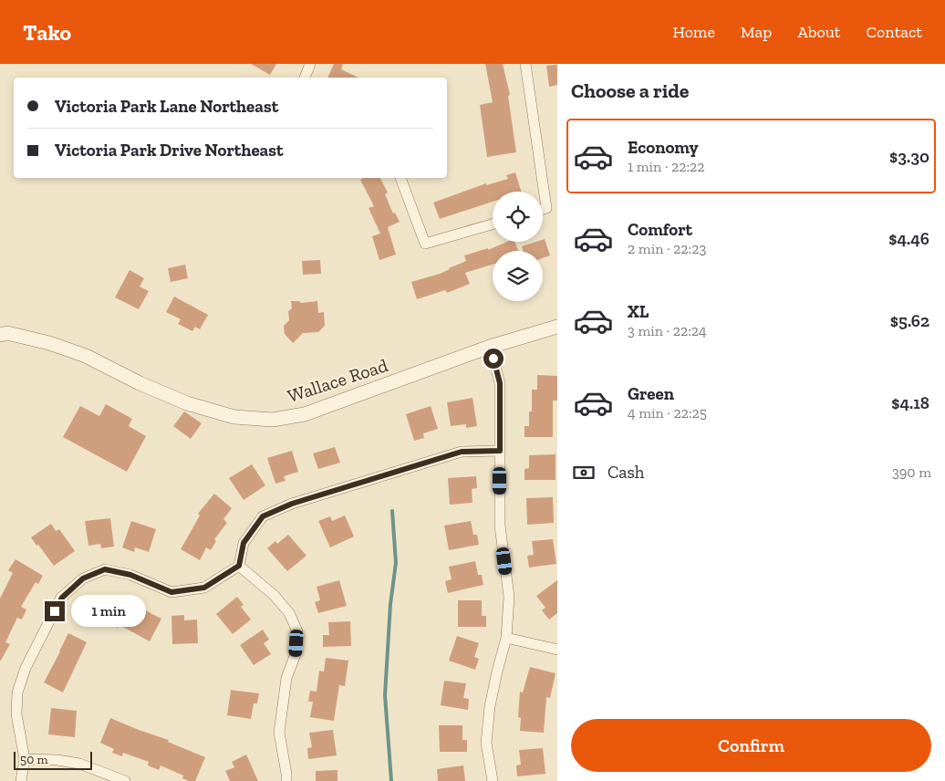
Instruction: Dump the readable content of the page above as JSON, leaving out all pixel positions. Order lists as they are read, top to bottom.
{
  "streets": {
    "street": ["Wallace Road"]
  },
  "scale_bar": "50 m",
  "page": {
    "header": "Tako",
    "nav": [
      "Home",
      "Map",
      "About",
      "Contact"
    ],
    "heading": "Choose a ride",
    "banner": ["Victoria Park Lane Northeast", "Victoria Park Drive Northeast"],
    "list": [
      {
        "name": "Economy",
        "note": "1 min · 22:22",
        "value": "$3.30"
      },
      {
        "name": "Comfort",
        "note": "2 min · 22:23",
        "value": "$4.46"
      },
      {
        "name": "XL",
        "note": "3 min · 22:24",
        "value": "$5.62"
      },
      {
        "name": "Green",
        "note": "4 min · 22:25",
        "value": "$4.18"
      }
    ],
    "pay": ["Cash", "390 m"],
    "bubble": "1 min",
    "buttons": "Confirm",
    "scale": "50 m"
  }
}
